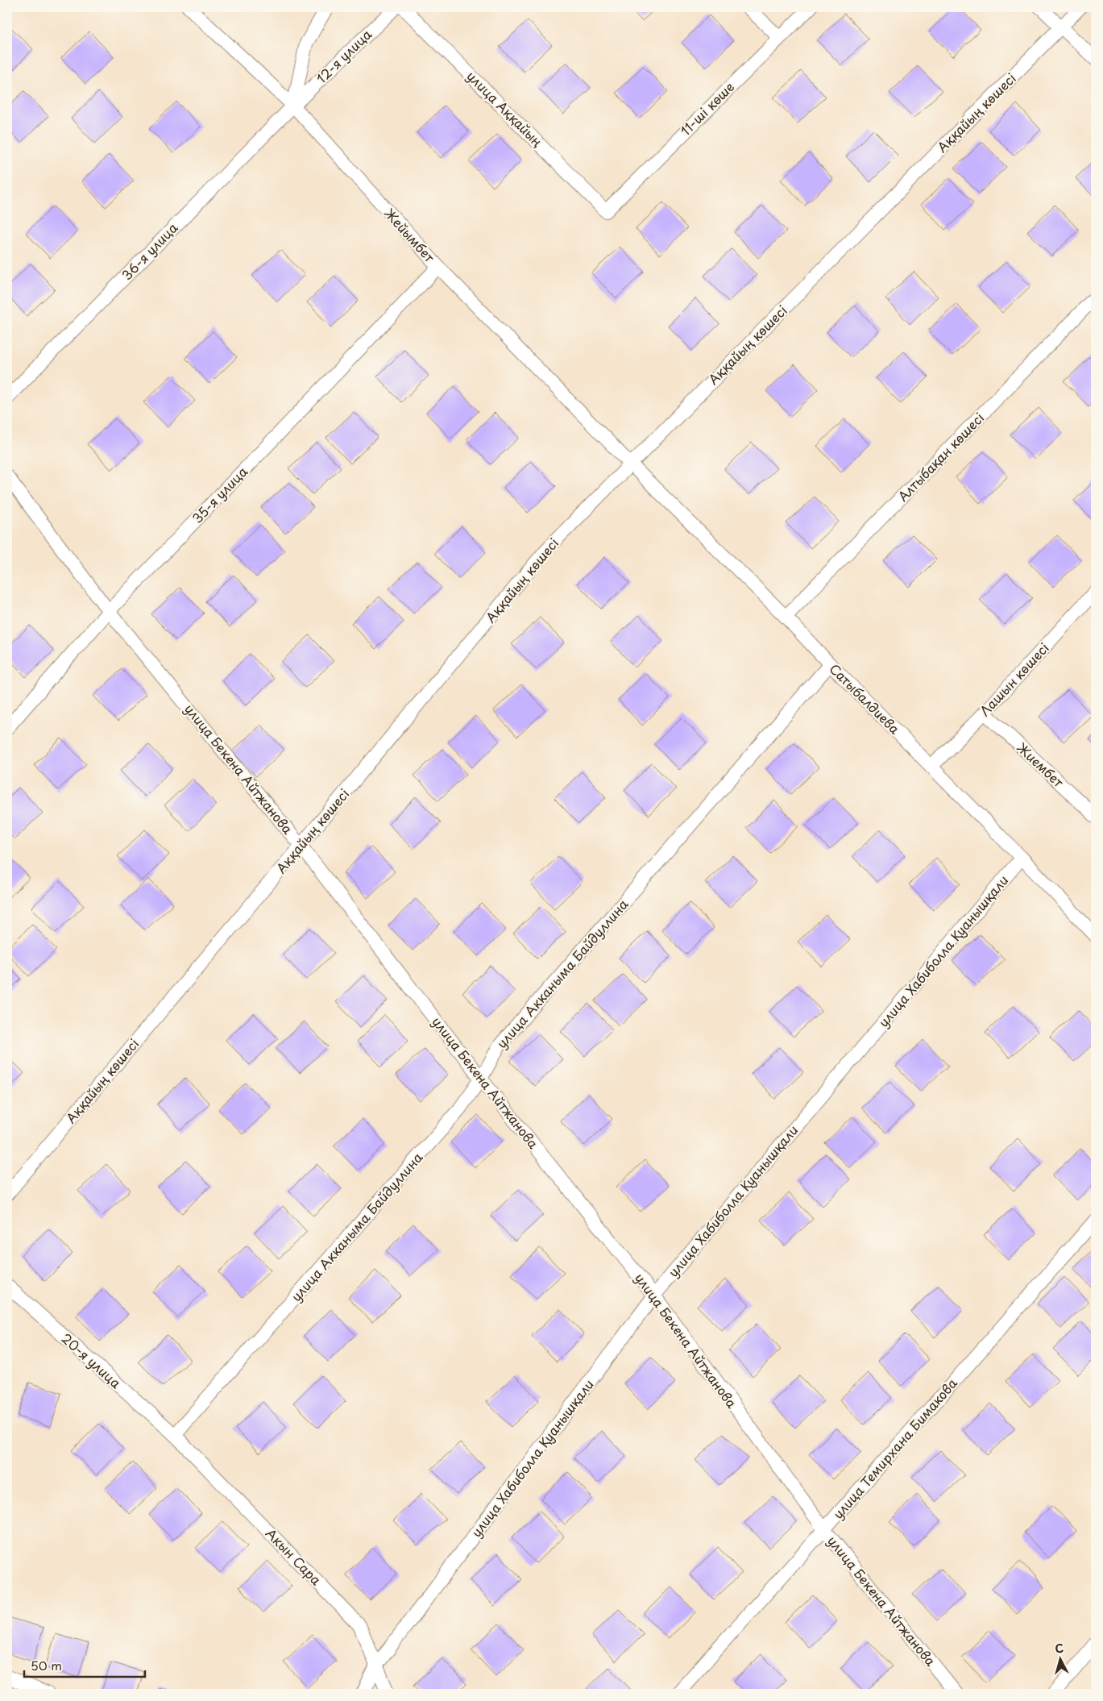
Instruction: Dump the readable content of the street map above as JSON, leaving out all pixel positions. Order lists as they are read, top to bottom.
{
  "streets": {
    "street": [
      "12-я улица",
      "улица Аққайың",
      "11-ші көше",
      "Аққайың көшесі",
      "Жейымбет",
      "36-я улица",
      "Алтыбақан көшесі",
      "35-я улица",
      "Лашын көшесі",
      "Сатыбалдиева",
      "Жиембет",
      "улица Бекена Айтжанова",
      "улица Хабиболла Қуанышқали",
      "улица Акканыма Байдуллина",
      "20-я улица",
      "улица Темирхана Бимакова",
      "Акын Сара"
    ]
  },
  "crossings": [
    ["12-я улица", "Жейымбет"],
    ["12-я улица", "36-я улица"],
    ["улица Аққайың", "11-ші көше"],
    ["Аққайың көшесі", "Жейымбет"],
    ["Аққайың көшесі", "Сатыбалдиева"],
    ["Аққайың көшесі", "улица Бекена Айтжанова"],
    ["Жейымбет", "36-я улица"],
    ["Жейымбет", "35-я улица"],
    ["Жейымбет", "Сатыбалдиева"],
    ["Алтыбақан көшесі", "Сатыбалдиева"],
    ["35-я улица", "улица Бекена Айтжанова"],
    ["Лашын көшесі", "Сатыбалдиева"],
    ["Лашын көшесі", "Жиембет"],
    ["Сатыбалдиева", "улица Хабиболла Қуанышқали"],
    ["Сатыбалдиева", "улица Акканыма Байдуллина"],
    ["улица Бекена Айтжанова", "улица Хабиболла Қуанышқали"],
    ["улица Бекена Айтжанова", "улица Акканыма Байдуллина"],
    ["улица Бекена Айтжанова", "улица Темирхана Бимакова"],
    ["улица Хабиболла Қуанышқали", "Акын Сара"],
    ["улица Акканыма Байдуллина", "20-я улица"],
    ["улица Акканыма Байдуллина", "Акын Сара"],
    ["20-я улица", "Акын Сара"]
  ],
  "scale_bar": "50 m",
  "north": "top"
}
